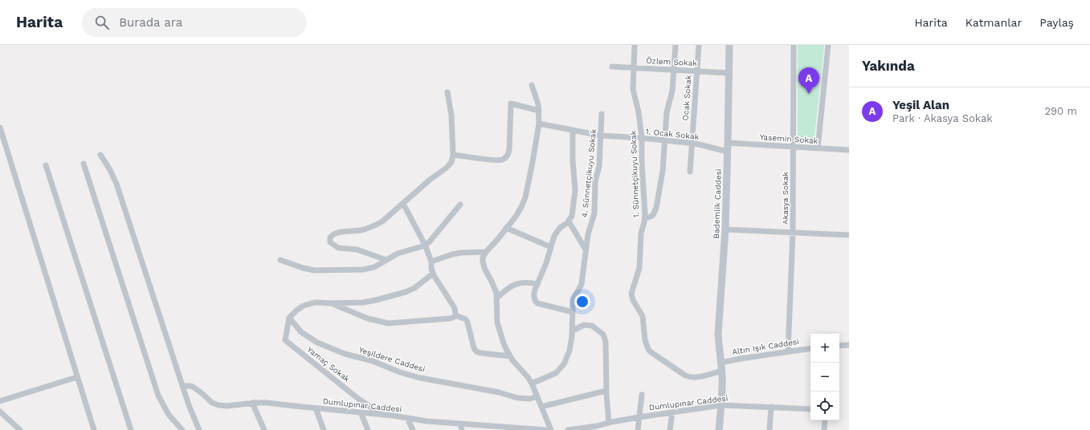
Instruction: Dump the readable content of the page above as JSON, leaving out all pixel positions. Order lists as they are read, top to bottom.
{
  "streets": {
    "street": [
      "Özlem Sokak",
      "Ocak Sokak",
      "1. Ocak Sokak",
      "Yasemin Sokak",
      "4. Sünnetçikuyu Sokak",
      "1. Sünnetçikuyu Sokak",
      "Akasya Sokak",
      "Bademlik Caddesi",
      "Altın Işık Caddesi",
      "Yeşildere Caddesi",
      "Yamaç Sokak",
      "Dumlupınar Caddesi"
    ]
  },
  "crossings": [
    ["Özlem Sokak", "Ocak Sokak"],
    ["Özlem Sokak", "1. Sünnetçikuyu Sokak"],
    ["Özlem Sokak", "Bademlik Caddesi"],
    ["Ocak Sokak", "1. Ocak Sokak"],
    ["1. Ocak Sokak", "4. Sünnetçikuyu Sokak"],
    ["1. Ocak Sokak", "1. Sünnetçikuyu Sokak"],
    ["1. Ocak Sokak", "Bademlik Caddesi"],
    ["Yasemin Sokak", "Akasya Sokak"],
    ["Yasemin Sokak", "Bademlik Caddesi"],
    ["1. Sünnetçikuyu Sokak", "Bademlik Caddesi"],
    ["Akasya Sokak", "Altın Işık Caddesi"],
    ["Bademlik Caddesi", "Altın Işık Caddesi"],
    ["Bademlik Caddesi", "Dumlupınar Caddesi"],
    ["Yeşildere Caddesi", "Yamaç Sokak"],
    ["Yamaç Sokak", "Dumlupınar Caddesi"]
  ],
  "page": {
    "header": "Harita",
    "search": "Burada ara",
    "nav": ["Harita", "Katmanlar", "Paylaş"],
    "heading": "Yakında",
    "pins": "A",
    "list": [
      {
        "mark": "A",
        "name": "Yeşil Alan",
        "note": "Park · Akasya Sokak",
        "value": "290 m"
      }
    ],
    "map_buttons": ["+", "−"]
  }
}
